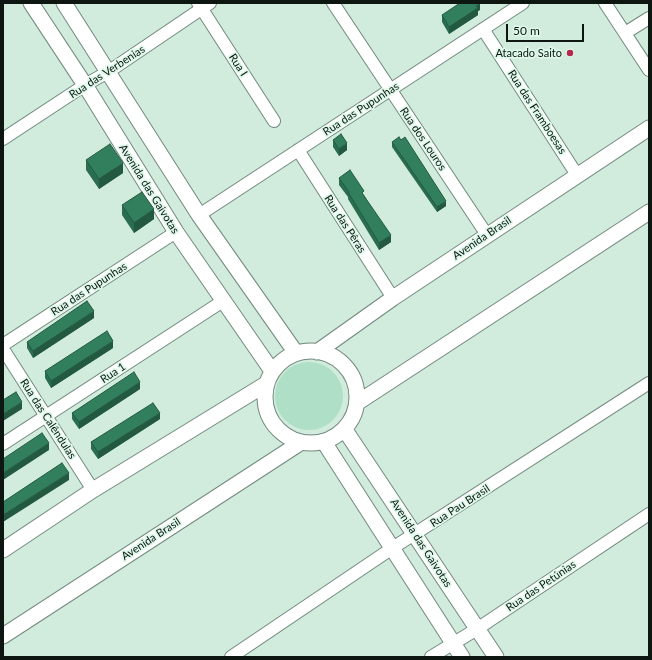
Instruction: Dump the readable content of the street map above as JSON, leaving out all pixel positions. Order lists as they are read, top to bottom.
{
  "streets": {
    "street": [
      "Rua I",
      "Rua das Verbenias",
      "Rua das Pupunhas",
      "Rua das Framboesas",
      "Rua dos Louros",
      "Avenida das Gaivotas",
      "Rua das Pêras",
      "Avenida Brasil",
      "Rua 1",
      "Rua das Calêndulas",
      "Rua Pau Brasil",
      "Rua das Petúnias"
    ]
  },
  "crossings": [
    ["Rua I", "Rua das Verbenias"],
    ["Rua das Verbenias", "Avenida das Gaivotas"],
    ["Rua das Pupunhas", "Rua das Framboesas"],
    ["Rua das Pupunhas", "Rua dos Louros"],
    ["Rua das Pupunhas", "Avenida das Gaivotas"],
    ["Rua das Pupunhas", "Rua das Pêras"],
    ["Rua das Framboesas", "Avenida Brasil"],
    ["Rua dos Louros", "Avenida Brasil"],
    ["Avenida das Gaivotas", "Avenida Brasil"],
    ["Avenida das Gaivotas", "Rua 1"],
    ["Avenida das Gaivotas", "Rua Pau Brasil"],
    ["Avenida das Gaivotas", "Rua das Petúnias"],
    ["Rua das Pêras", "Avenida Brasil"],
    ["Rua 1", "Rua das Calêndulas"]
  ],
  "places": ["Atacado Saito"],
  "scale_bar": "50 m"
}
